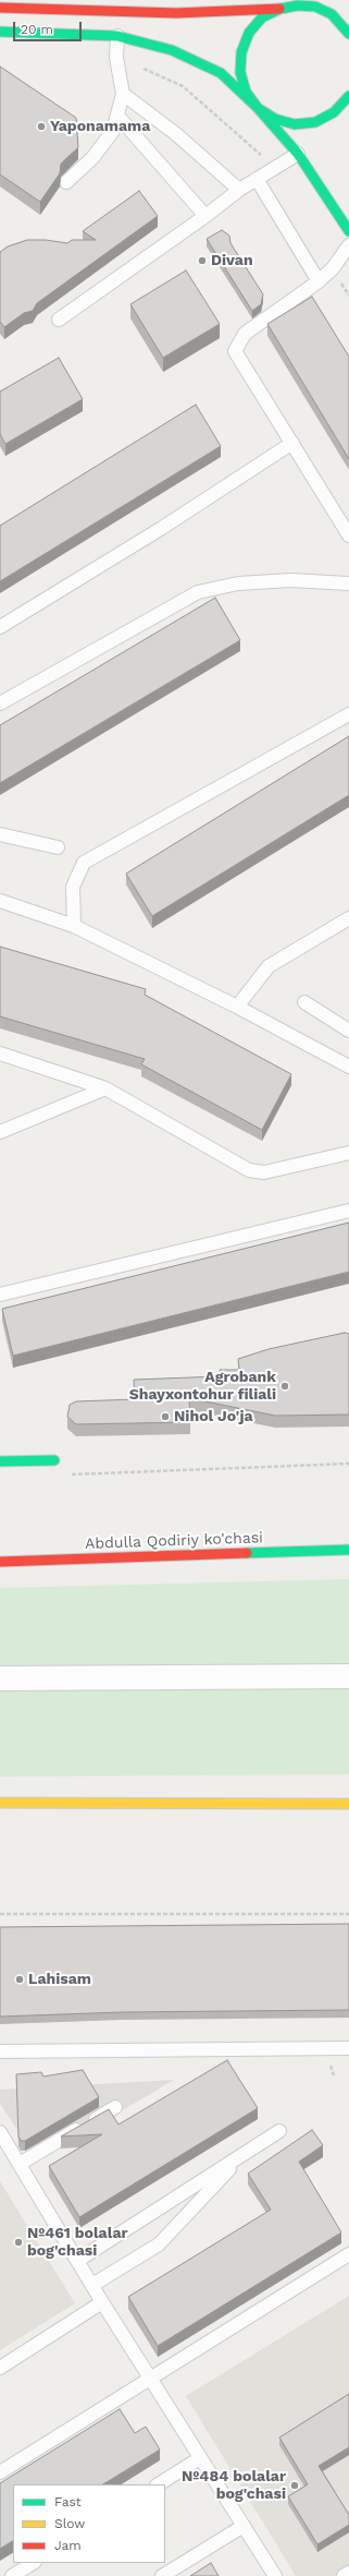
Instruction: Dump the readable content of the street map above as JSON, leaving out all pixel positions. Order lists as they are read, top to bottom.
{
  "streets": {
    "main road": ["Abdulla Qodiriy ko'chasi"]
  },
  "places": [
    "Yaponamama",
    "Divan",
    "Agrobank Shayxontohur filiali",
    "Nihol Jo'ja",
    "Lahisam",
    "№461 bolalar bog'chasi",
    "№484 bolalar bog'chasi"
  ],
  "legend": ["Fast", "Slow", "Jam"],
  "scale_bar": "20 m"
}
